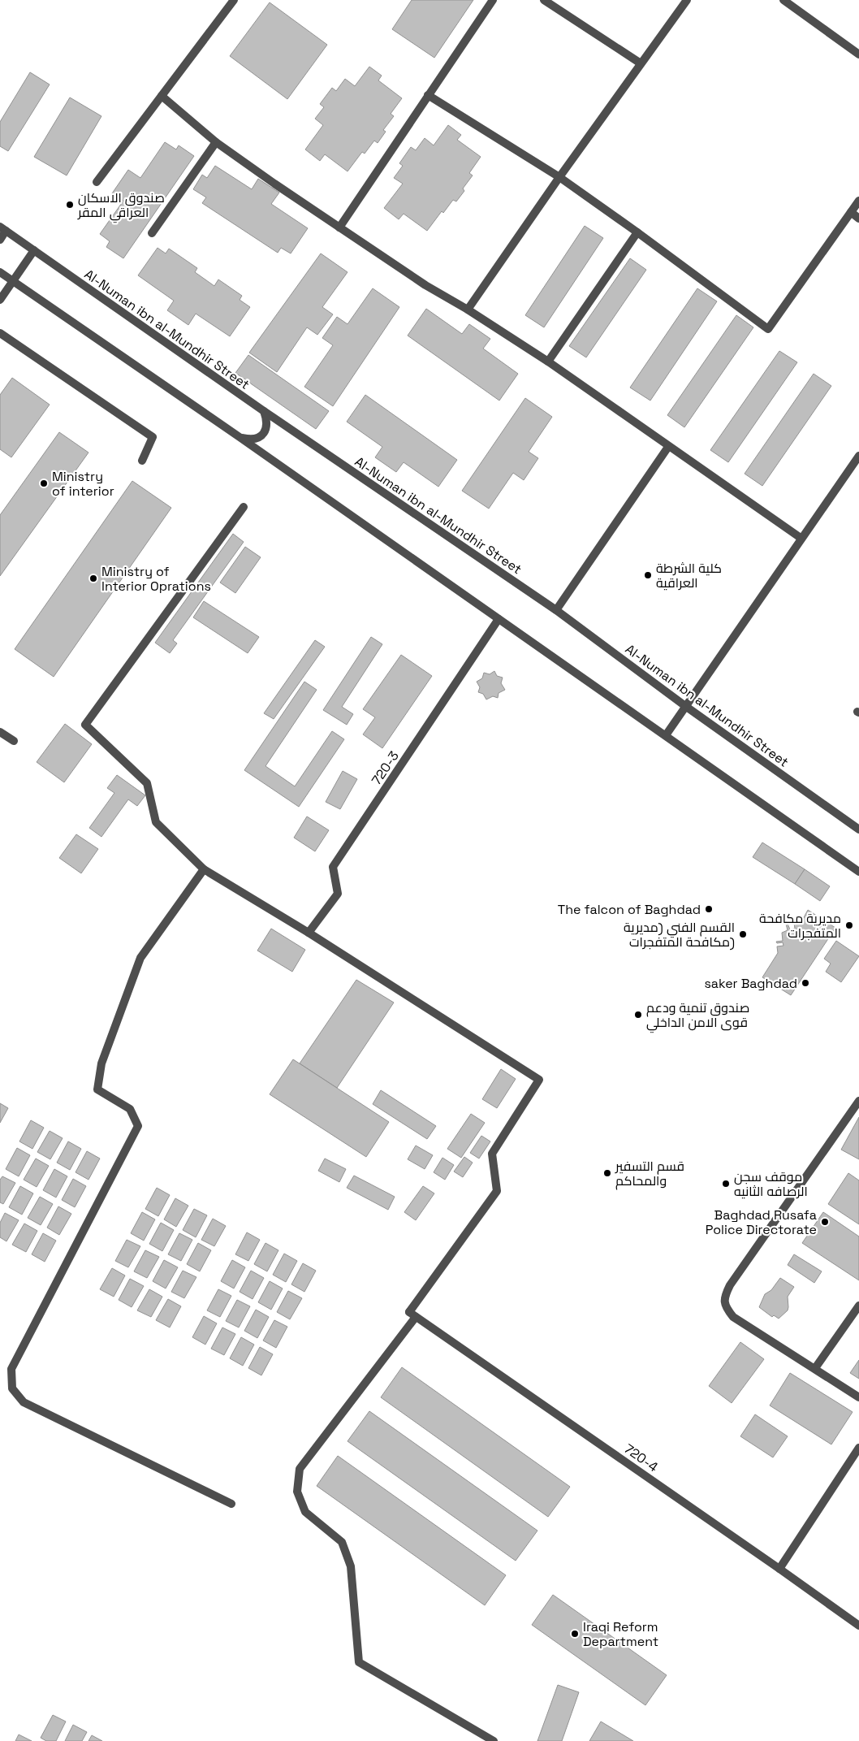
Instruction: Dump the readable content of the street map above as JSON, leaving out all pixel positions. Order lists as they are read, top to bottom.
{
  "streets": {
    "street": ["Al-Numan ibn al-Mundhir Street", "720-3", "720-4"]
  },
  "places": [
    "صندوق الاسكان العراقي المقر",
    "Ministry of interior",
    "كلية الشرطة العراقية",
    "Ministry of Interior Oprations",
    "The falcon of Baghdad",
    "مديرية مكافحة المتفجرات",
    "القسم الفني (مديرية مكافحة المتفجرات)",
    "saker Baghdad",
    "صندوق تنمية ودعم قوى الامن الداخلي",
    "قسم التسفير والمحاكم",
    "موقف سجن الرصافه الثانيه",
    "Baghdad Rusafa Police Directorate",
    "Iraqi Reform Department"
  ]
}
